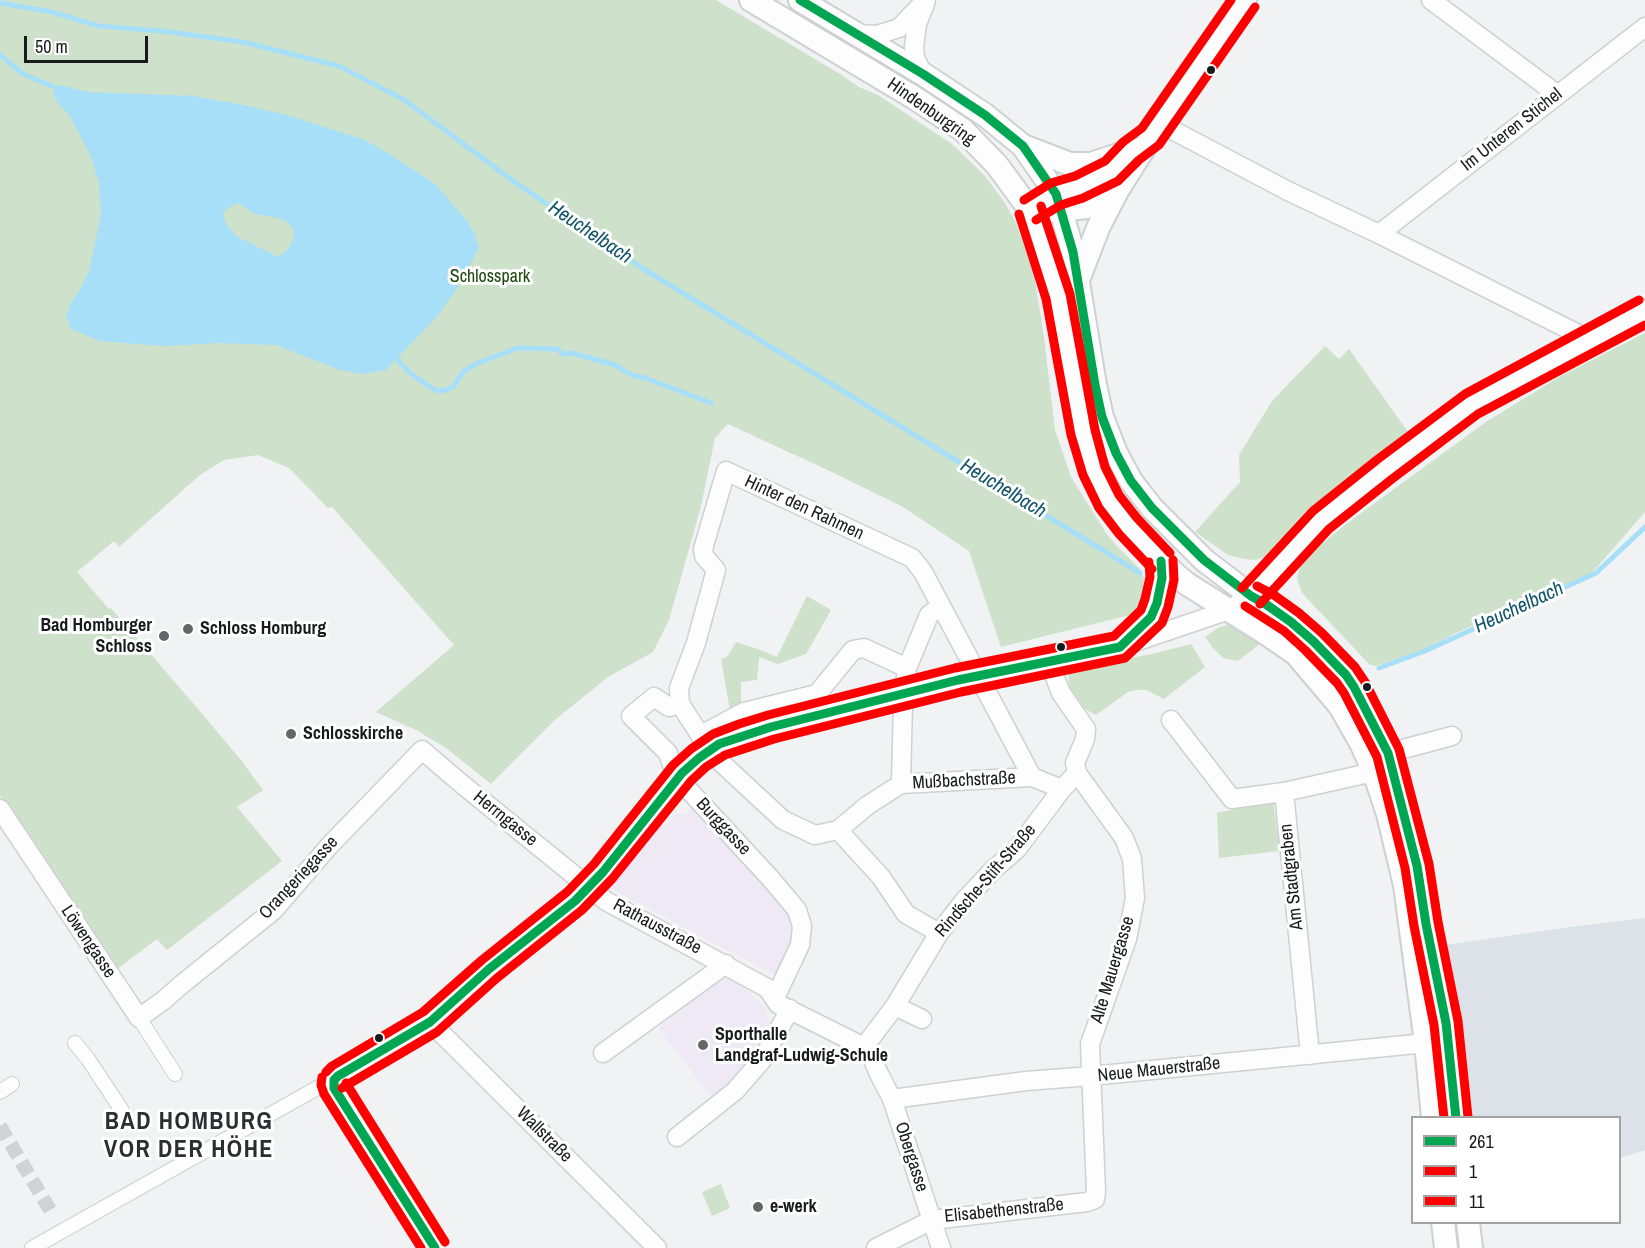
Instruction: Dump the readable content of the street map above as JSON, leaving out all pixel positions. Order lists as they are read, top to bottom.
{
  "streets": {
    "street": [
      "Hindenburgring",
      "Im Unteren Stichel",
      "Hinter den Rahmen",
      "Mußbachstraße",
      "Herrngasse",
      "Burggasse",
      "Am Stadtgraben",
      "Orangeriegasse",
      "Rind´sche-Stift-Straße",
      "Rathausstraße",
      "Löwengasse",
      "Alte Mauergasse",
      "Neue Mauerstraße",
      "Wallstraße",
      "Obergasse",
      "Elisabethenstraße"
    ]
  },
  "crossings": [
    ["Hindenburgring", "Neue Mauerstraße"],
    ["Hinter den Rahmen", "Mußbachstraße"],
    ["Hinter den Rahmen", "Burggasse"],
    ["Mußbachstraße", "Rind´sche-Stift-Straße"],
    ["Herrngasse", "Orangeriegasse"],
    ["Herrngasse", "Rathausstraße"],
    ["Burggasse", "Rathausstraße"],
    ["Am Stadtgraben", "Neue Mauerstraße"],
    ["Orangeriegasse", "Löwengasse"],
    ["Rind´sche-Stift-Straße", "Rathausstraße"],
    ["Rind´sche-Stift-Straße", "Alte Mauergasse"],
    ["Alte Mauergasse", "Neue Mauerstraße"],
    ["Alte Mauergasse", "Elisabethenstraße"],
    ["Neue Mauerstraße", "Obergasse"],
    ["Obergasse", "Elisabethenstraße"]
  ],
  "districts": ["BAD HOMBURG VOR DER HÖHE"],
  "water": ["Heuchelbach"],
  "parks": ["Schlosspark"],
  "places": [
    "Schloss Homburg",
    "Bad Homburger Schloss",
    "Schlosskirche",
    "Sporthalle Landgraf-Ludwig-Schule",
    "e-werk"
  ],
  "lines": ["transit line 261", "transit line 11", "transit line 1"],
  "legend": ["261", "1", "11"],
  "scale_bar": "50 m"
}
